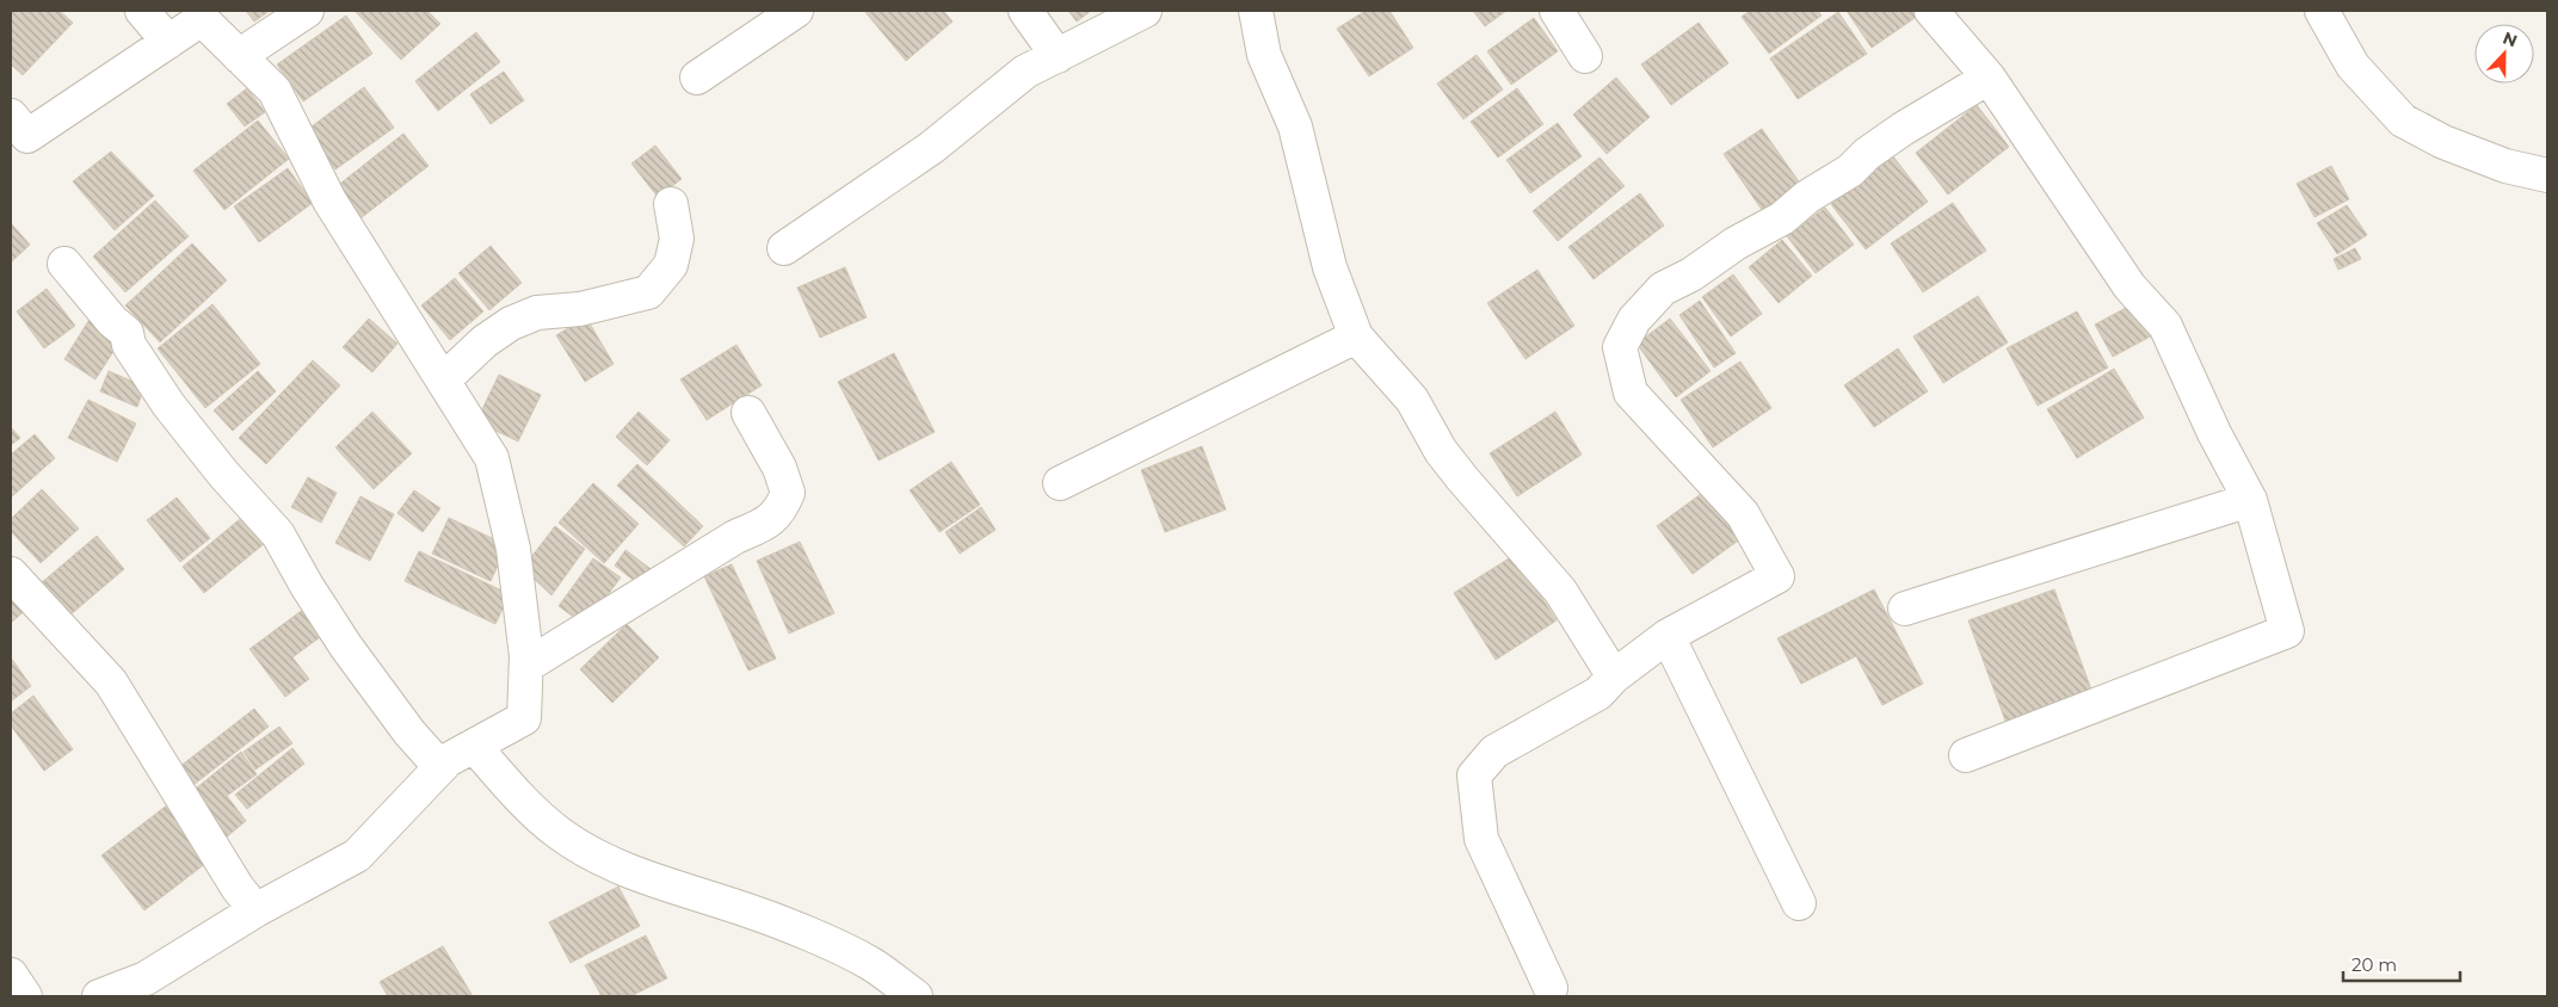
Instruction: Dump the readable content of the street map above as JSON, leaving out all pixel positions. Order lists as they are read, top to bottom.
{
  "scale_bar": "20 m",
  "north": "top"
}
